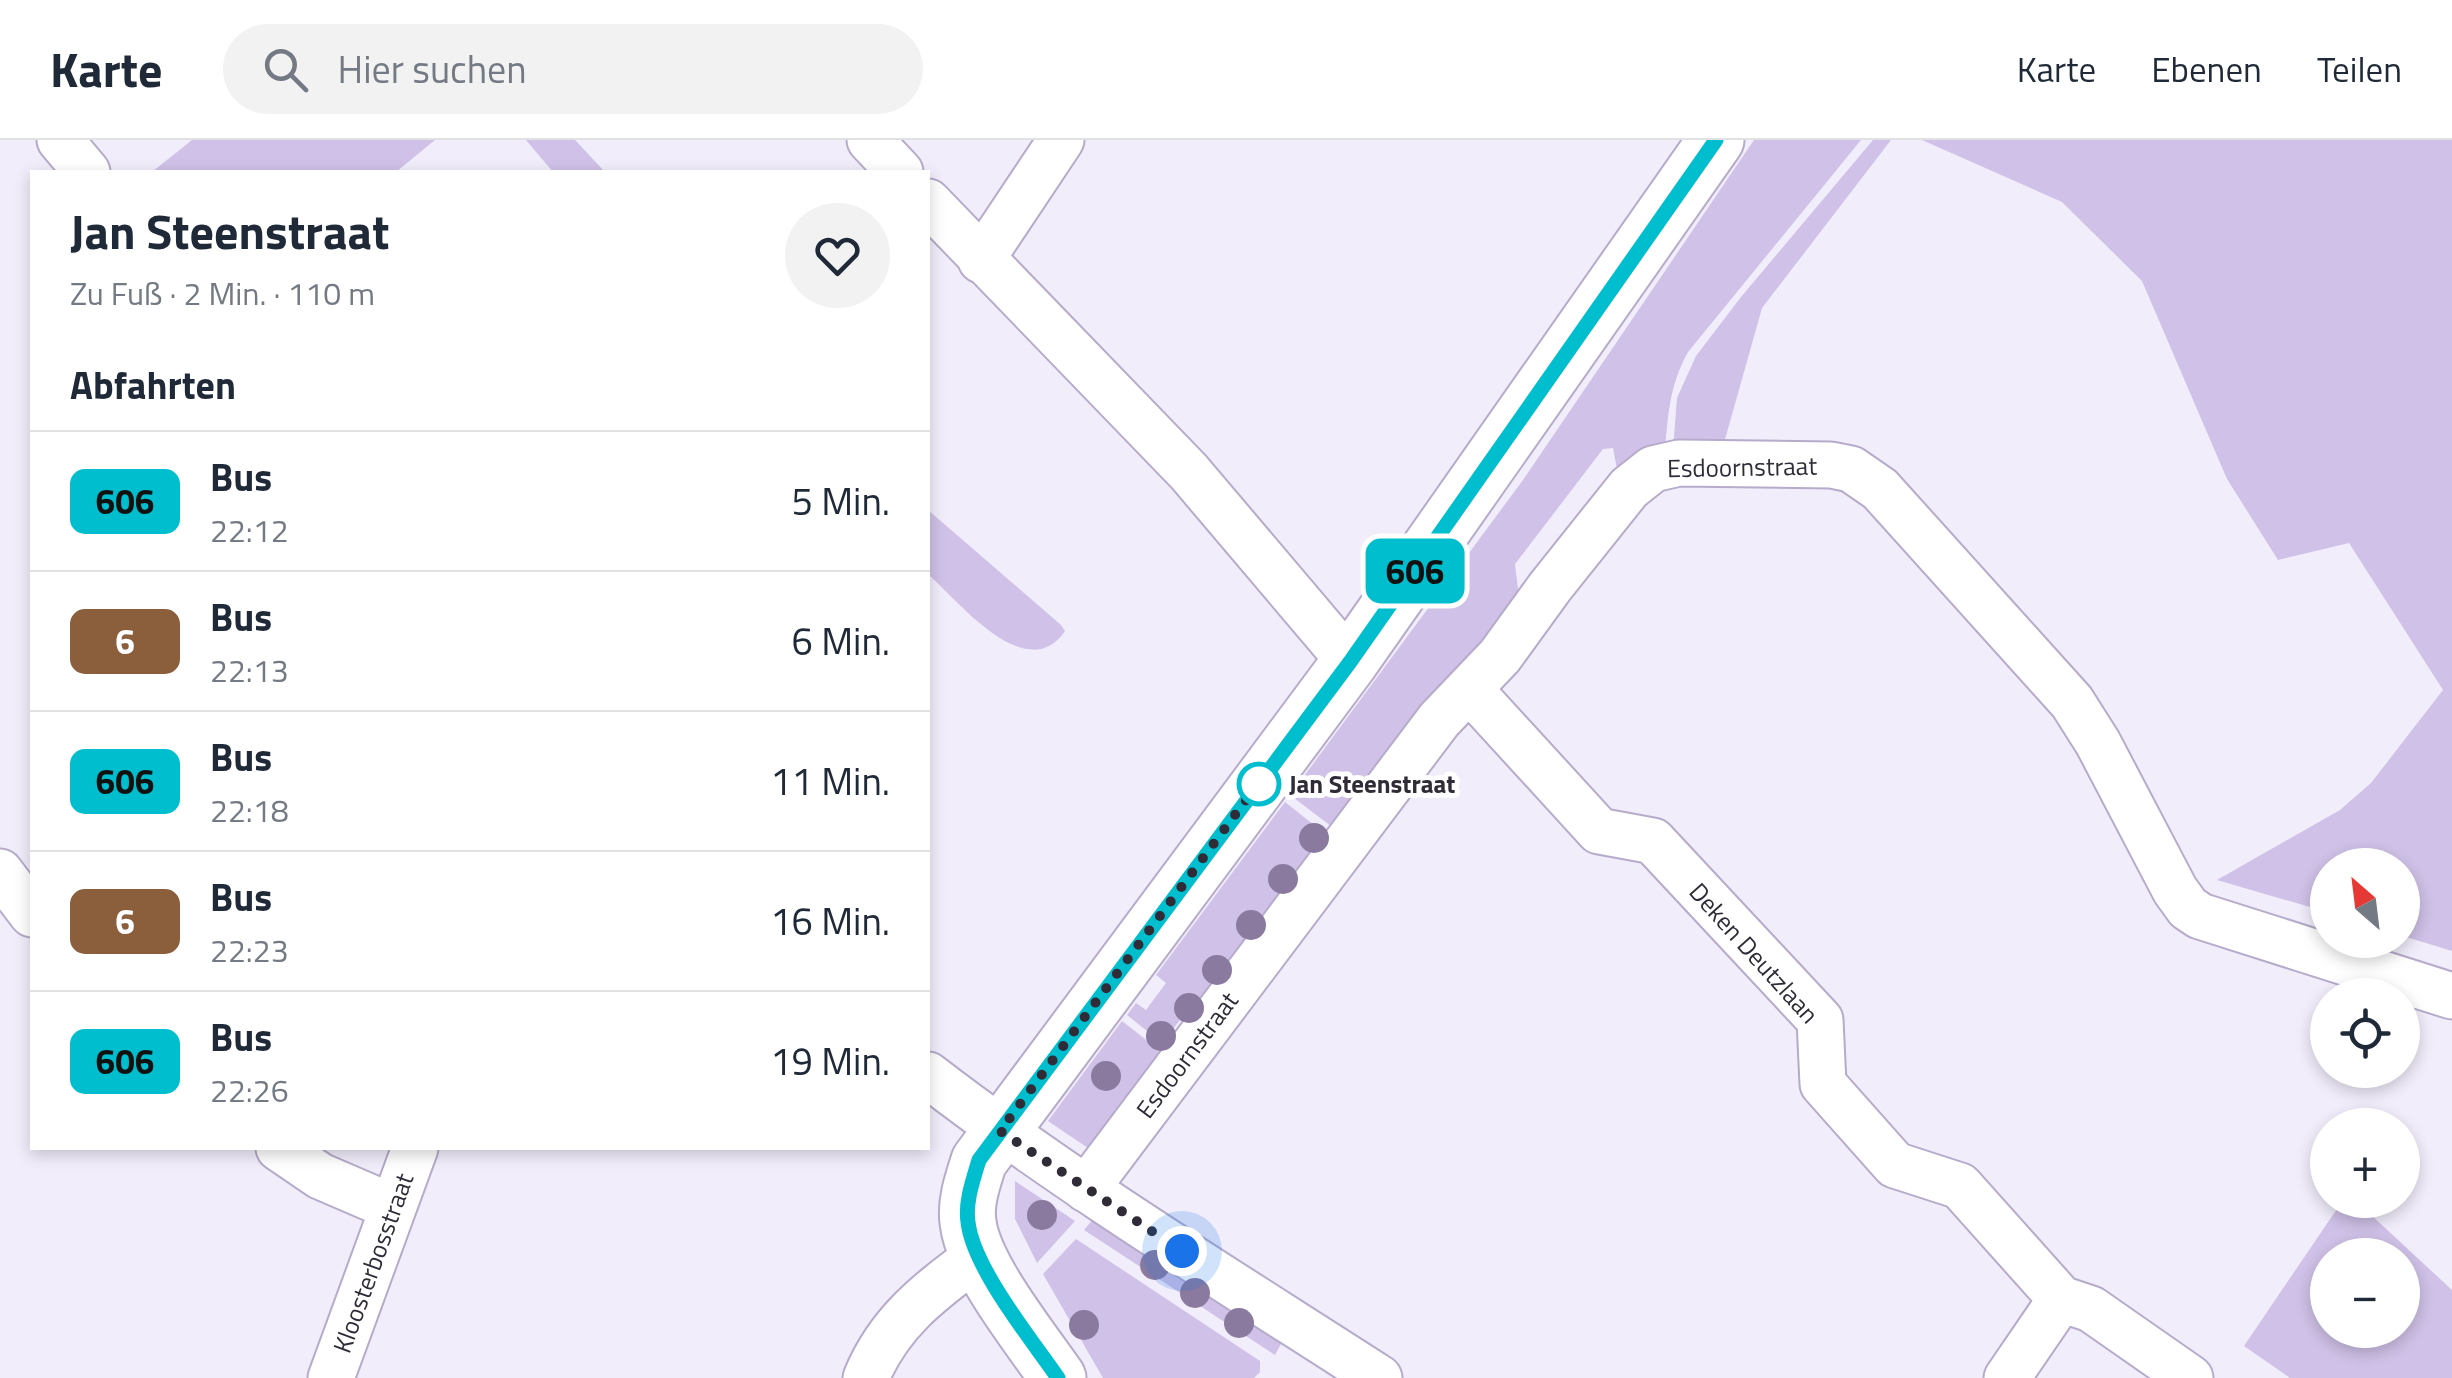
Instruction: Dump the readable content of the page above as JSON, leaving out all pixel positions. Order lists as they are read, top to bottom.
{
  "streets": {
    "street": ["Esdoornstraat", "Deken Deutzlaan", "Kloosterbosstraat"]
  },
  "crossings": [
    ["Esdoornstraat", "Deken Deutzlaan"]
  ],
  "places": ["Jan Steenstraat"],
  "lines": ["bus line 606"],
  "north": "top left",
  "page": {
    "header": "Karte",
    "search": "Hier suchen",
    "nav": ["Karte", "Ebenen", "Teilen"],
    "on_map": "606",
    "heading": [
      ["Jan Steenstraat", "Zu Fuß · 2 Min. · 110 m"],
      "Abfahrten"
    ],
    "list": [
      {
        "mark": "606",
        "name": "Bus",
        "note": "22:12",
        "value": "5 Min."
      },
      {
        "mark": "6",
        "name": "Bus",
        "note": "22:13",
        "value": "6 Min."
      },
      {
        "mark": "606",
        "name": "Bus",
        "note": "22:18",
        "value": "11 Min."
      },
      {
        "mark": "6",
        "name": "Bus",
        "note": "22:23",
        "value": "16 Min."
      },
      {
        "mark": "606",
        "name": "Bus",
        "note": "22:26",
        "value": "19 Min."
      }
    ],
    "map_buttons": ["+", "−"]
  }
}
